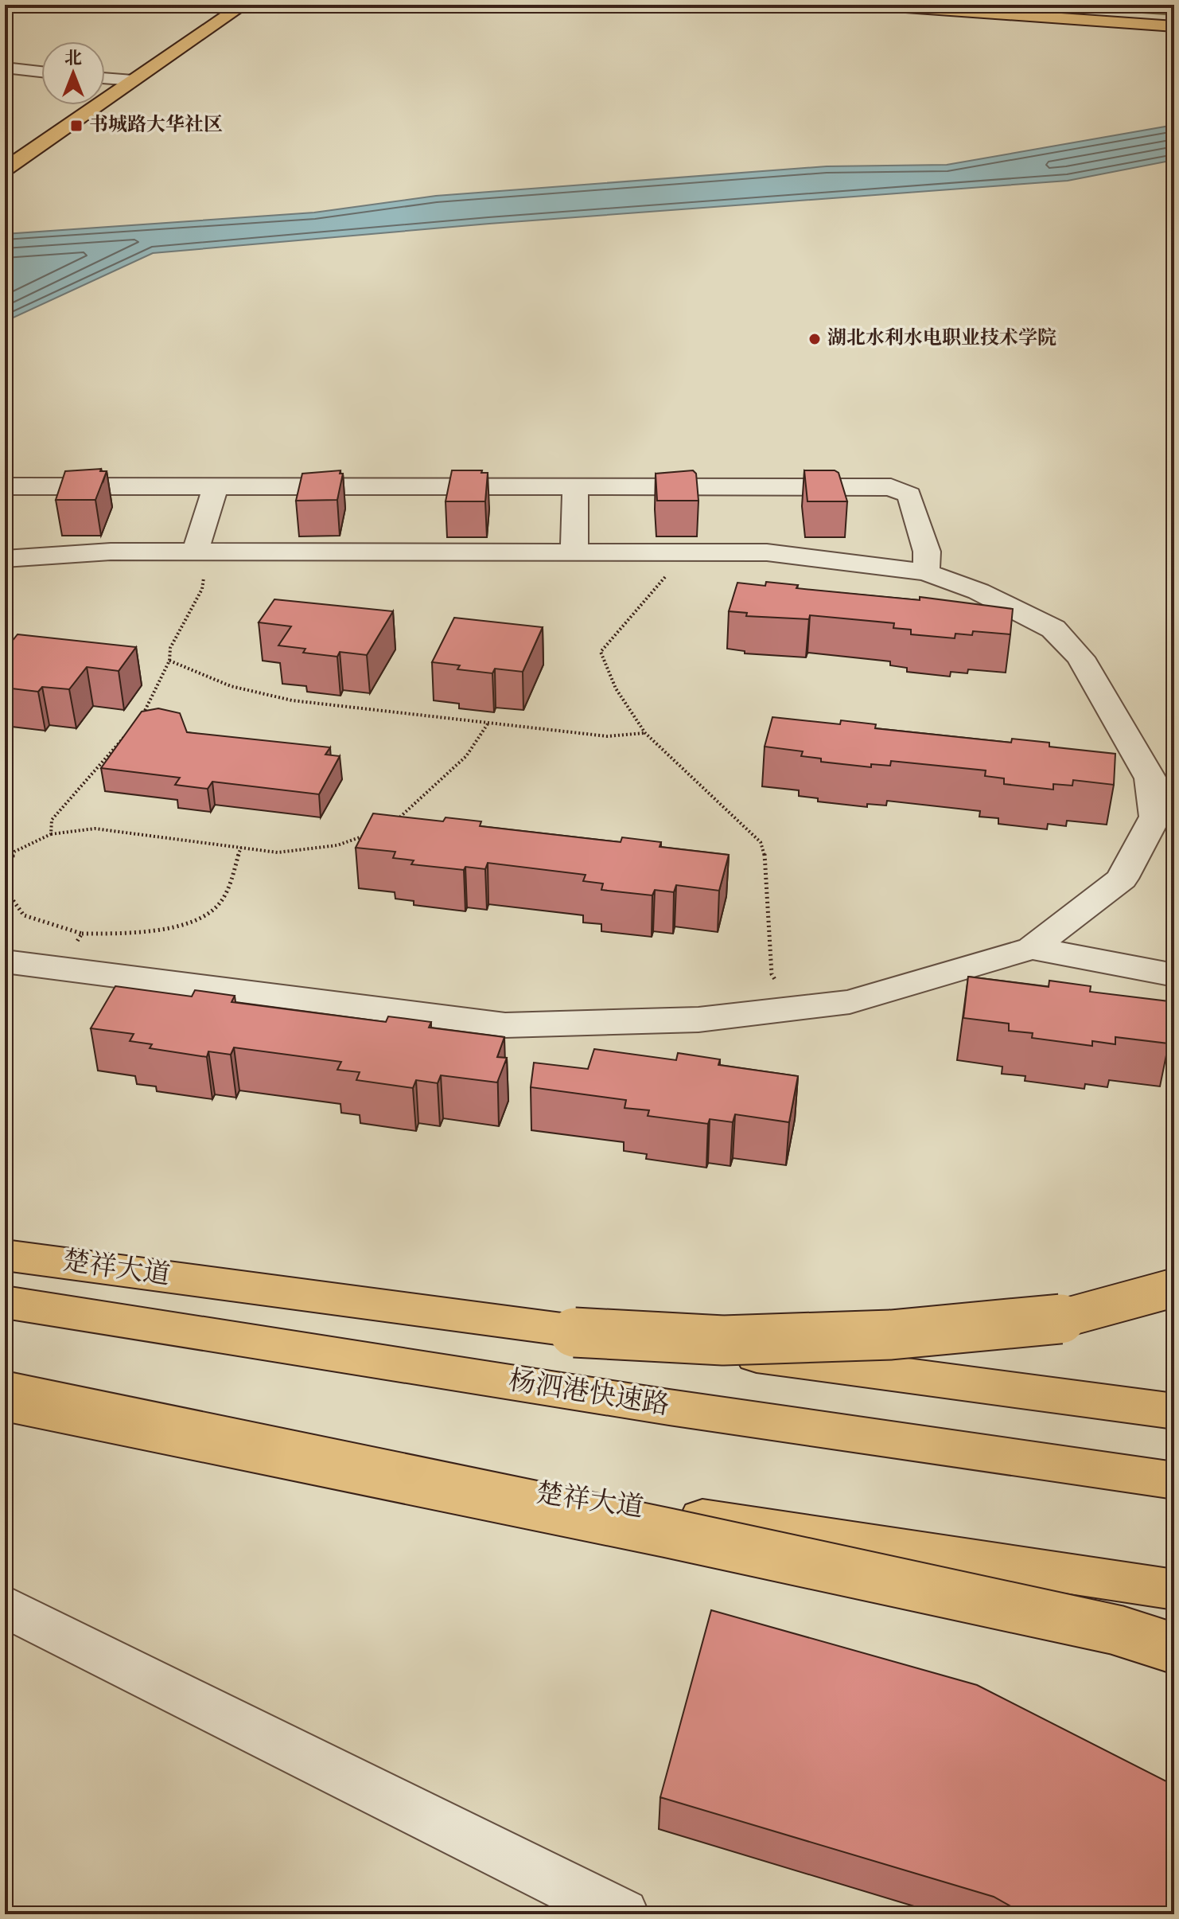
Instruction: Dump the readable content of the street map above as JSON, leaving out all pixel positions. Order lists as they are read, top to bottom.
{
  "streets": {
    "main road": ["楚祥大道", "杨泗港快速路"]
  },
  "places": {
    "transit": ["书城路大华社区"],
    "other": ["湖北水利水电职业技术学院"]
  },
  "north": "top"
}
